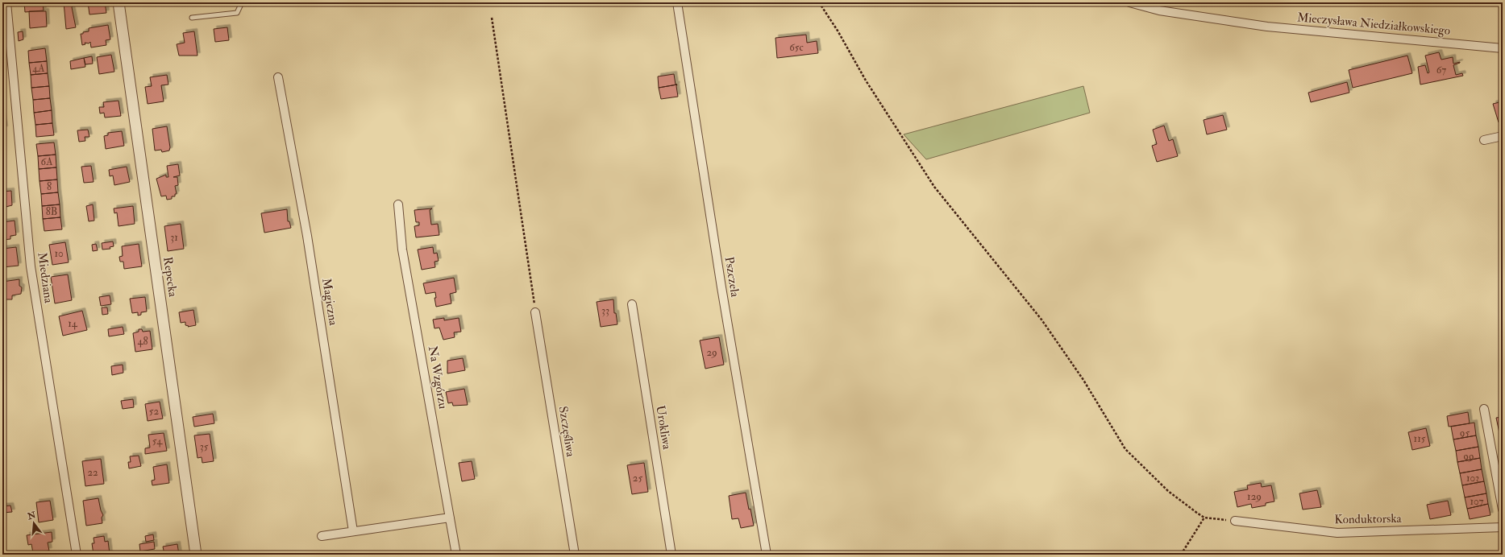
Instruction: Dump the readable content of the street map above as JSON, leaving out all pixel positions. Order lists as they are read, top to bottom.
{
  "streets": {
    "street": [
      "Mieczysława Niedziałkowskiego",
      "Repecka",
      "Pszczela",
      "Miedziana",
      "Magiczna",
      "Na Wzgórzu",
      "Urokliwa",
      "Szczęśliwa",
      "Konduktorska"
    ]
  },
  "house_numbers": [
    "65c",
    "4A",
    "67",
    "6A",
    "8",
    "8B",
    "31",
    "10",
    "33",
    "14",
    "48",
    "29",
    "52",
    "95",
    "115",
    "54",
    "35",
    "99",
    "22",
    "25",
    "103",
    "129",
    "107"
  ],
  "north": "top"
}
